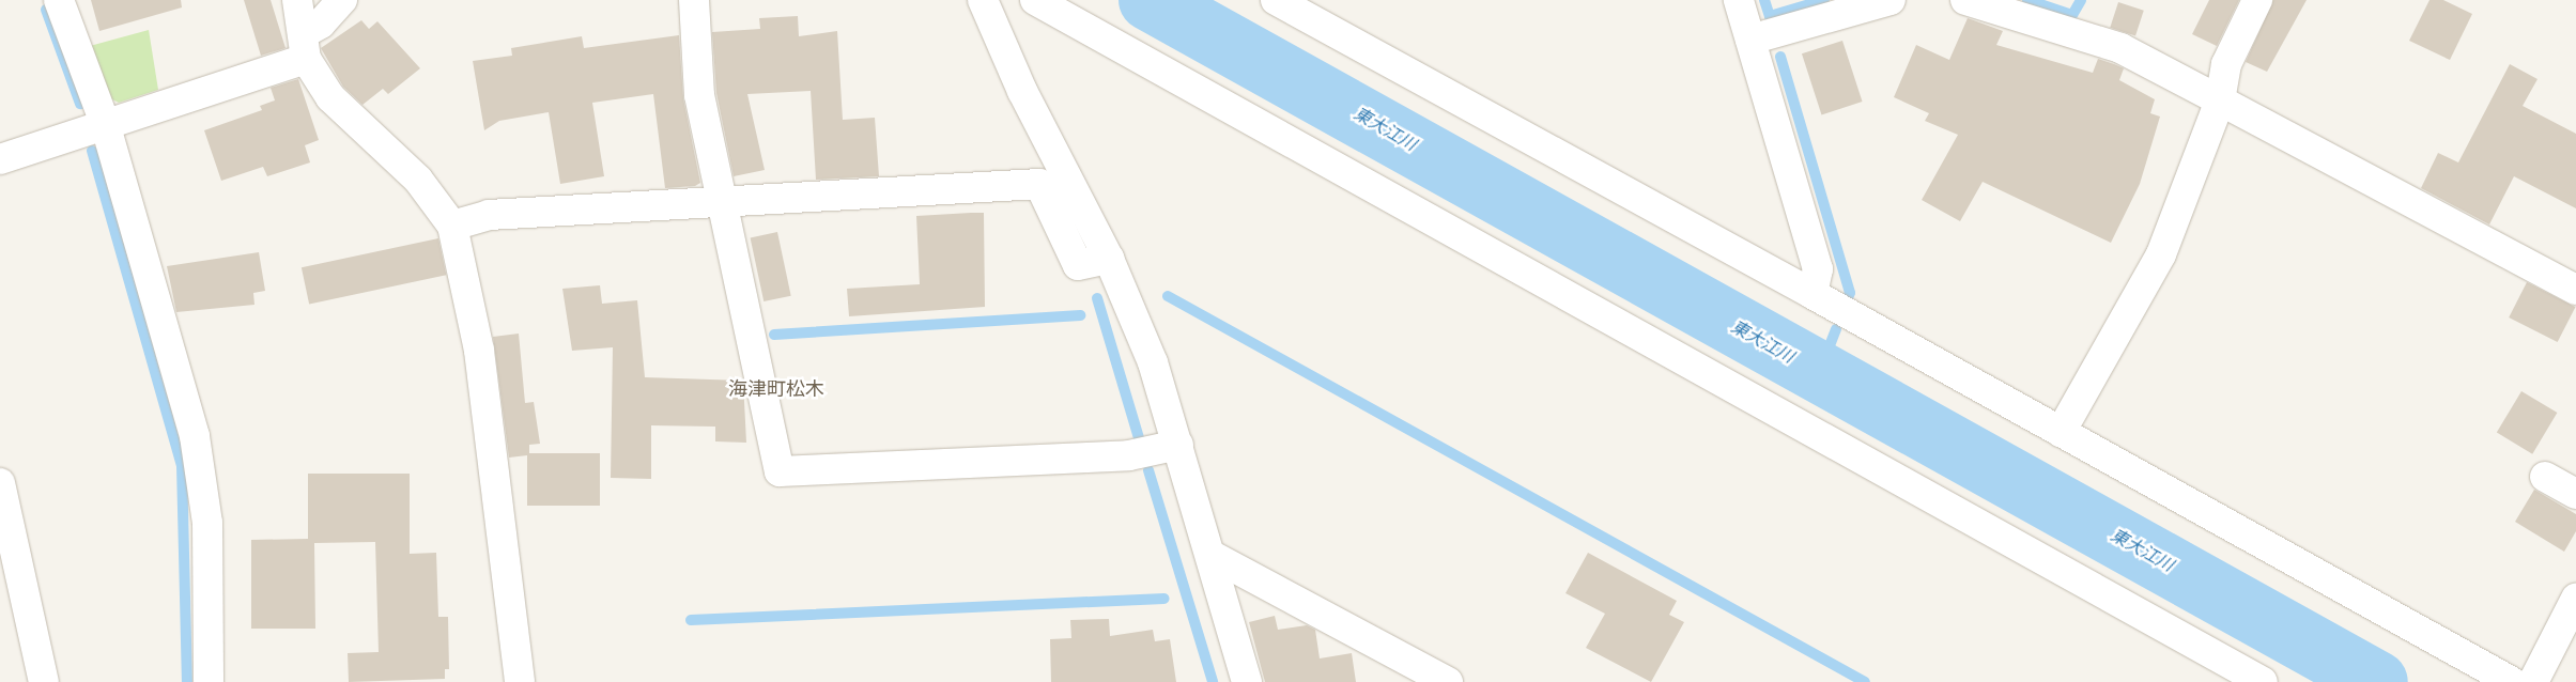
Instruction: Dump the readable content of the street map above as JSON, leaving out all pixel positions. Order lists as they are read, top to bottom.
{
  "districts": ["海津町松木"],
  "water": ["東大江川"]
}
